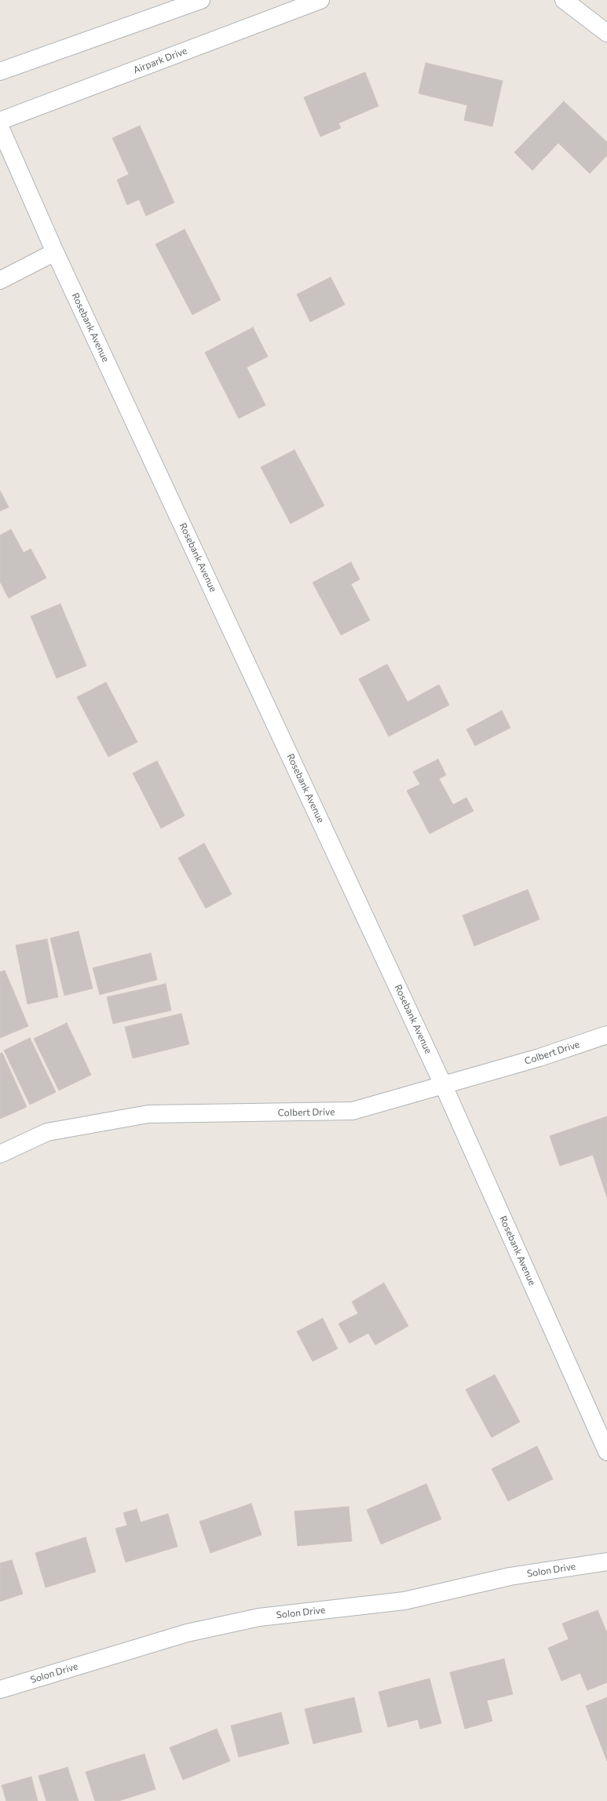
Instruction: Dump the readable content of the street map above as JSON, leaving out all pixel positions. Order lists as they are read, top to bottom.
{
  "streets": {
    "street": [
      "Airpark Drive",
      "Rosebank Avenue",
      "Colbert Drive",
      "Solon Drive"
    ]
  },
  "crossings": [
    ["Rosebank Avenue", "Colbert Drive"]
  ]
}
